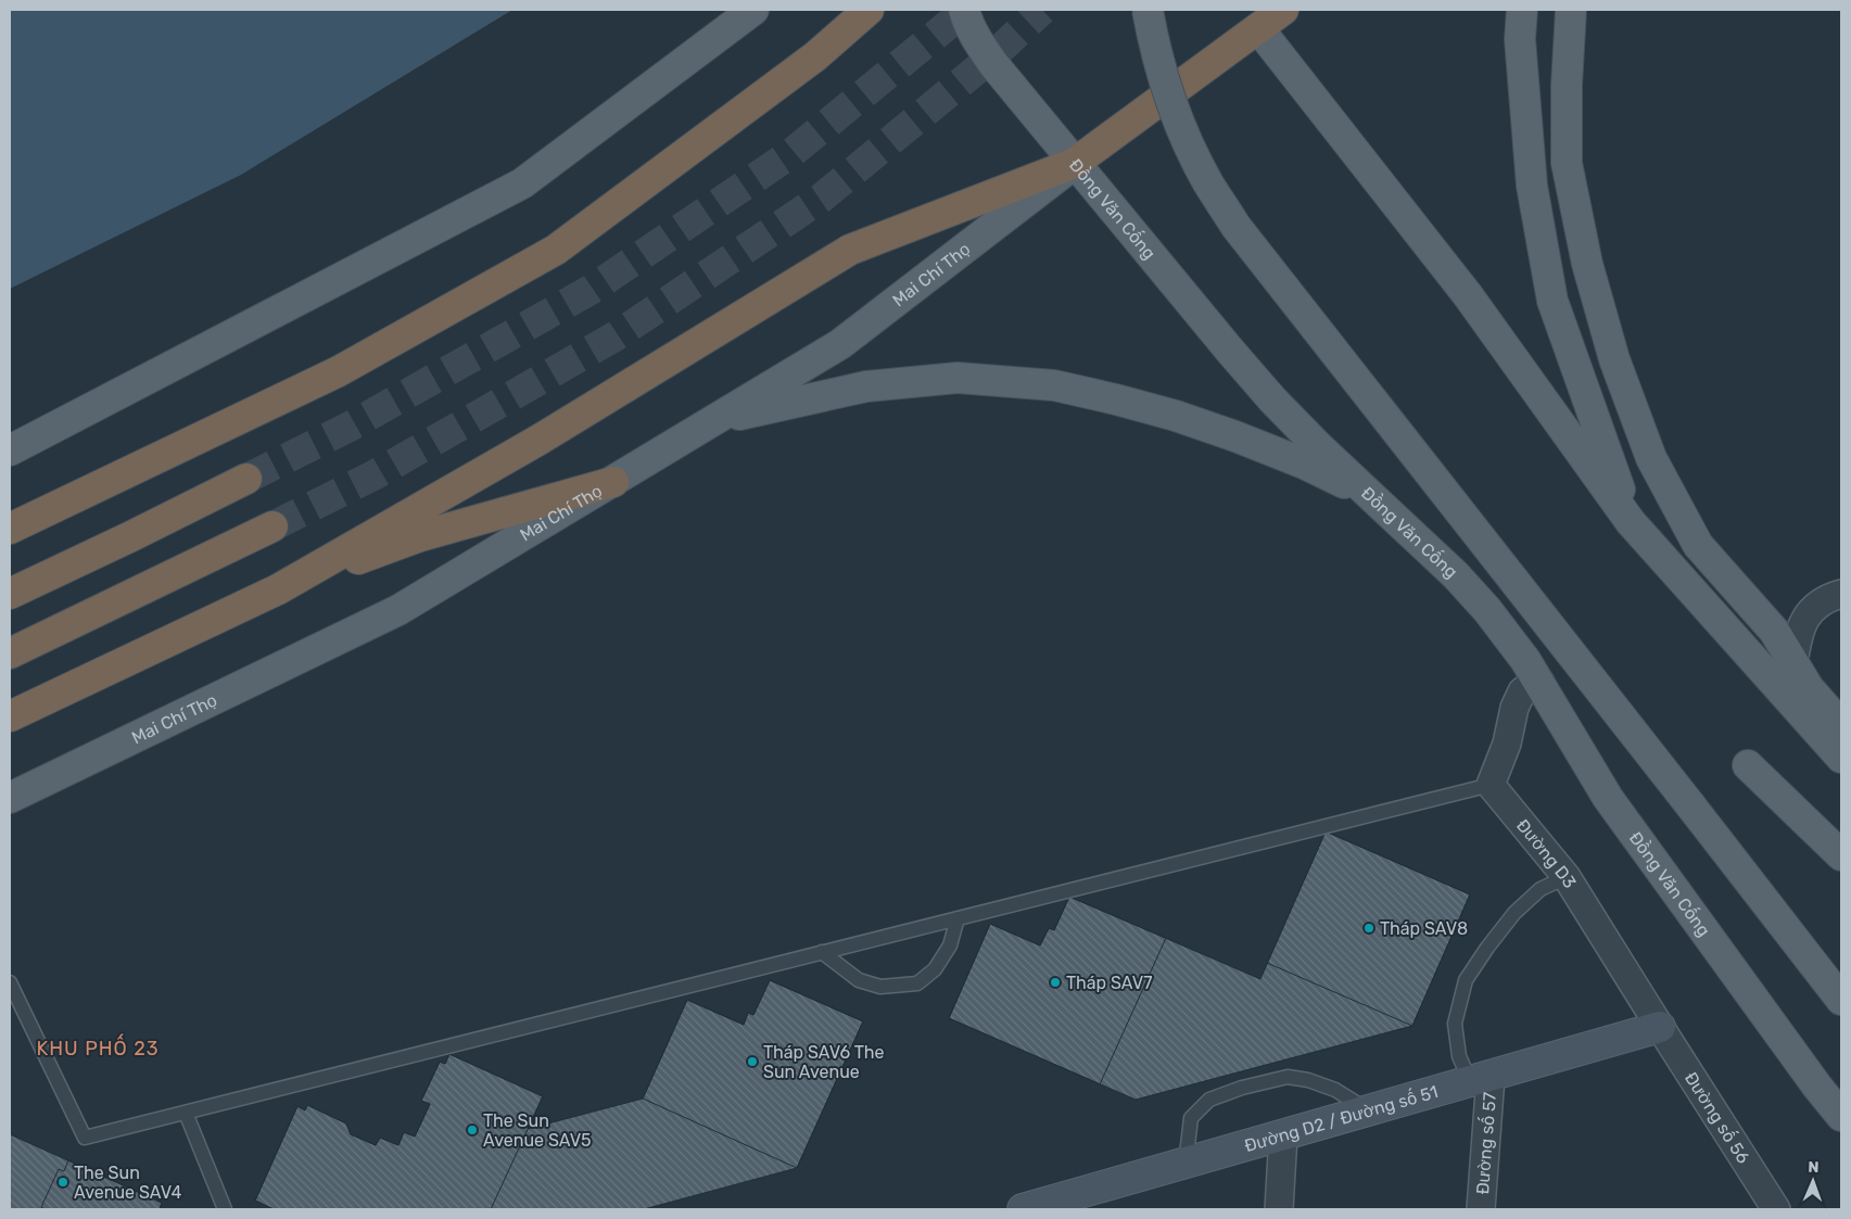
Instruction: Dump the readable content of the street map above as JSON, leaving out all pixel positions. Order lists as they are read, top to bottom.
{
  "streets": {
    "highway": ["Mai Chí Thọ"],
    "main road": ["Đồng Văn Cống"],
    "street": [
      "Đường D3",
      "Đường D2 / Đường số 51",
      "Đường số 56",
      "Đường số 57"
    ]
  },
  "crossings": [
    ["Đồng Văn Cống", "Mai Chí Thọ"],
    ["Đường D3", "Đường D2 / Đường số 51"],
    ["Đường D3", "Đường số 56"],
    ["Đường D2 / Đường số 51", "Đường số 56"],
    ["Đường D2 / Đường số 51", "Đường số 57"]
  ],
  "districts": ["KHU PHỐ 23"],
  "places": [
    "Tháp SAV8",
    "Tháp SAV7",
    "Tháp SAV6 The Sun Avenue",
    "The Sun Avenue SAV5",
    "The Sun Avenue SAV4"
  ],
  "north": "top"
}
